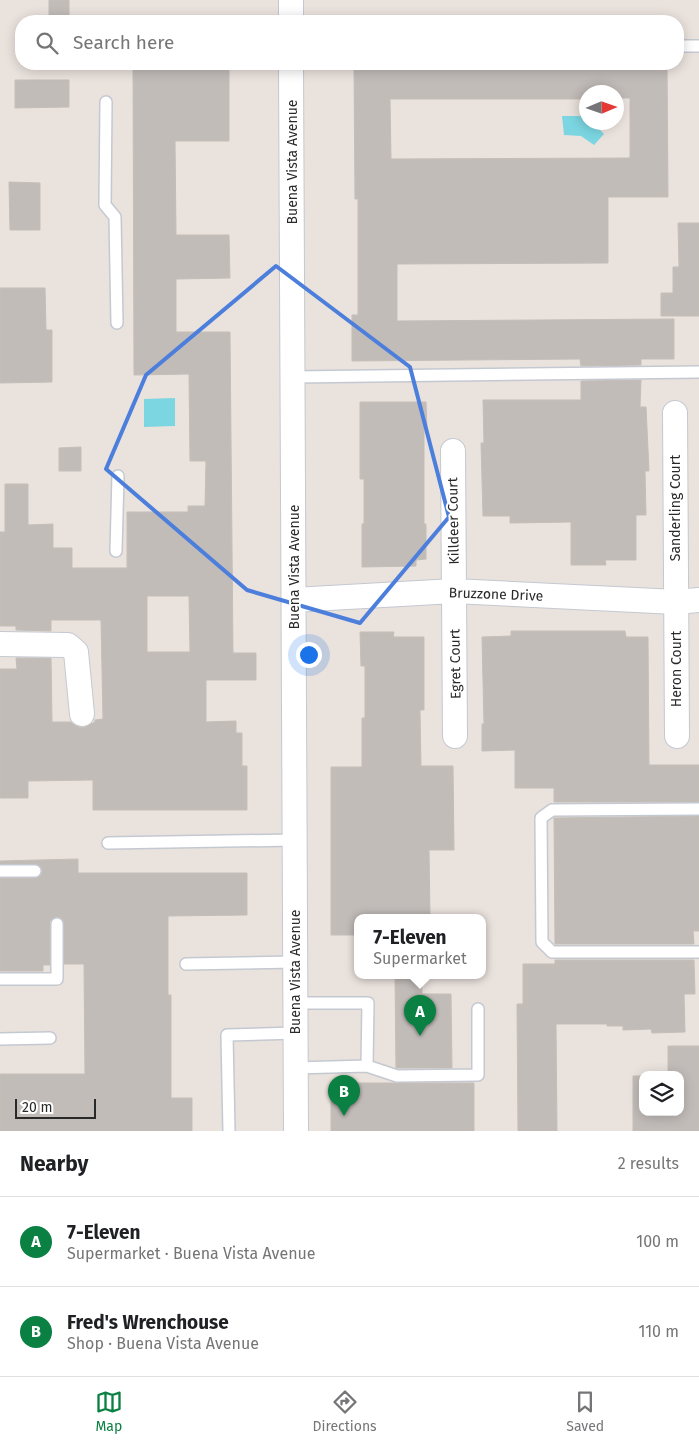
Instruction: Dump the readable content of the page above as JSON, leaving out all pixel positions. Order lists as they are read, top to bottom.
{
  "streets": {
    "street": [
      "Buena Vista Avenue",
      "Sanderling Court",
      "Killdeer Court",
      "Bruzzone Drive",
      "Egret Court",
      "Heron Court"
    ]
  },
  "crossings": [
    ["Buena Vista Avenue", "Bruzzone Drive"],
    ["Sanderling Court", "Bruzzone Drive"],
    ["Sanderling Court", "Heron Court"],
    ["Killdeer Court", "Bruzzone Drive"],
    ["Killdeer Court", "Egret Court"],
    ["Bruzzone Drive", "Egret Court"],
    ["Bruzzone Drive", "Heron Court"]
  ],
  "scale_bar": "20 m",
  "north": "right",
  "page": {
    "search": "Search here",
    "popup": ["7-Eleven", "Supermarket"],
    "pins": ["A", "B"],
    "scale": "20 m",
    "heading": ["Nearby", "2 results"],
    "list": [
      {
        "mark": "A",
        "name": "7-Eleven",
        "note": "Supermarket · Buena Vista Avenue",
        "value": "100 m"
      },
      {
        "mark": "B",
        "name": "Fred's Wrenchouse",
        "note": "Shop · Buena Vista Avenue",
        "value": "110 m"
      }
    ],
    "nav": ["Map", "Directions", "Saved"]
  }
}
